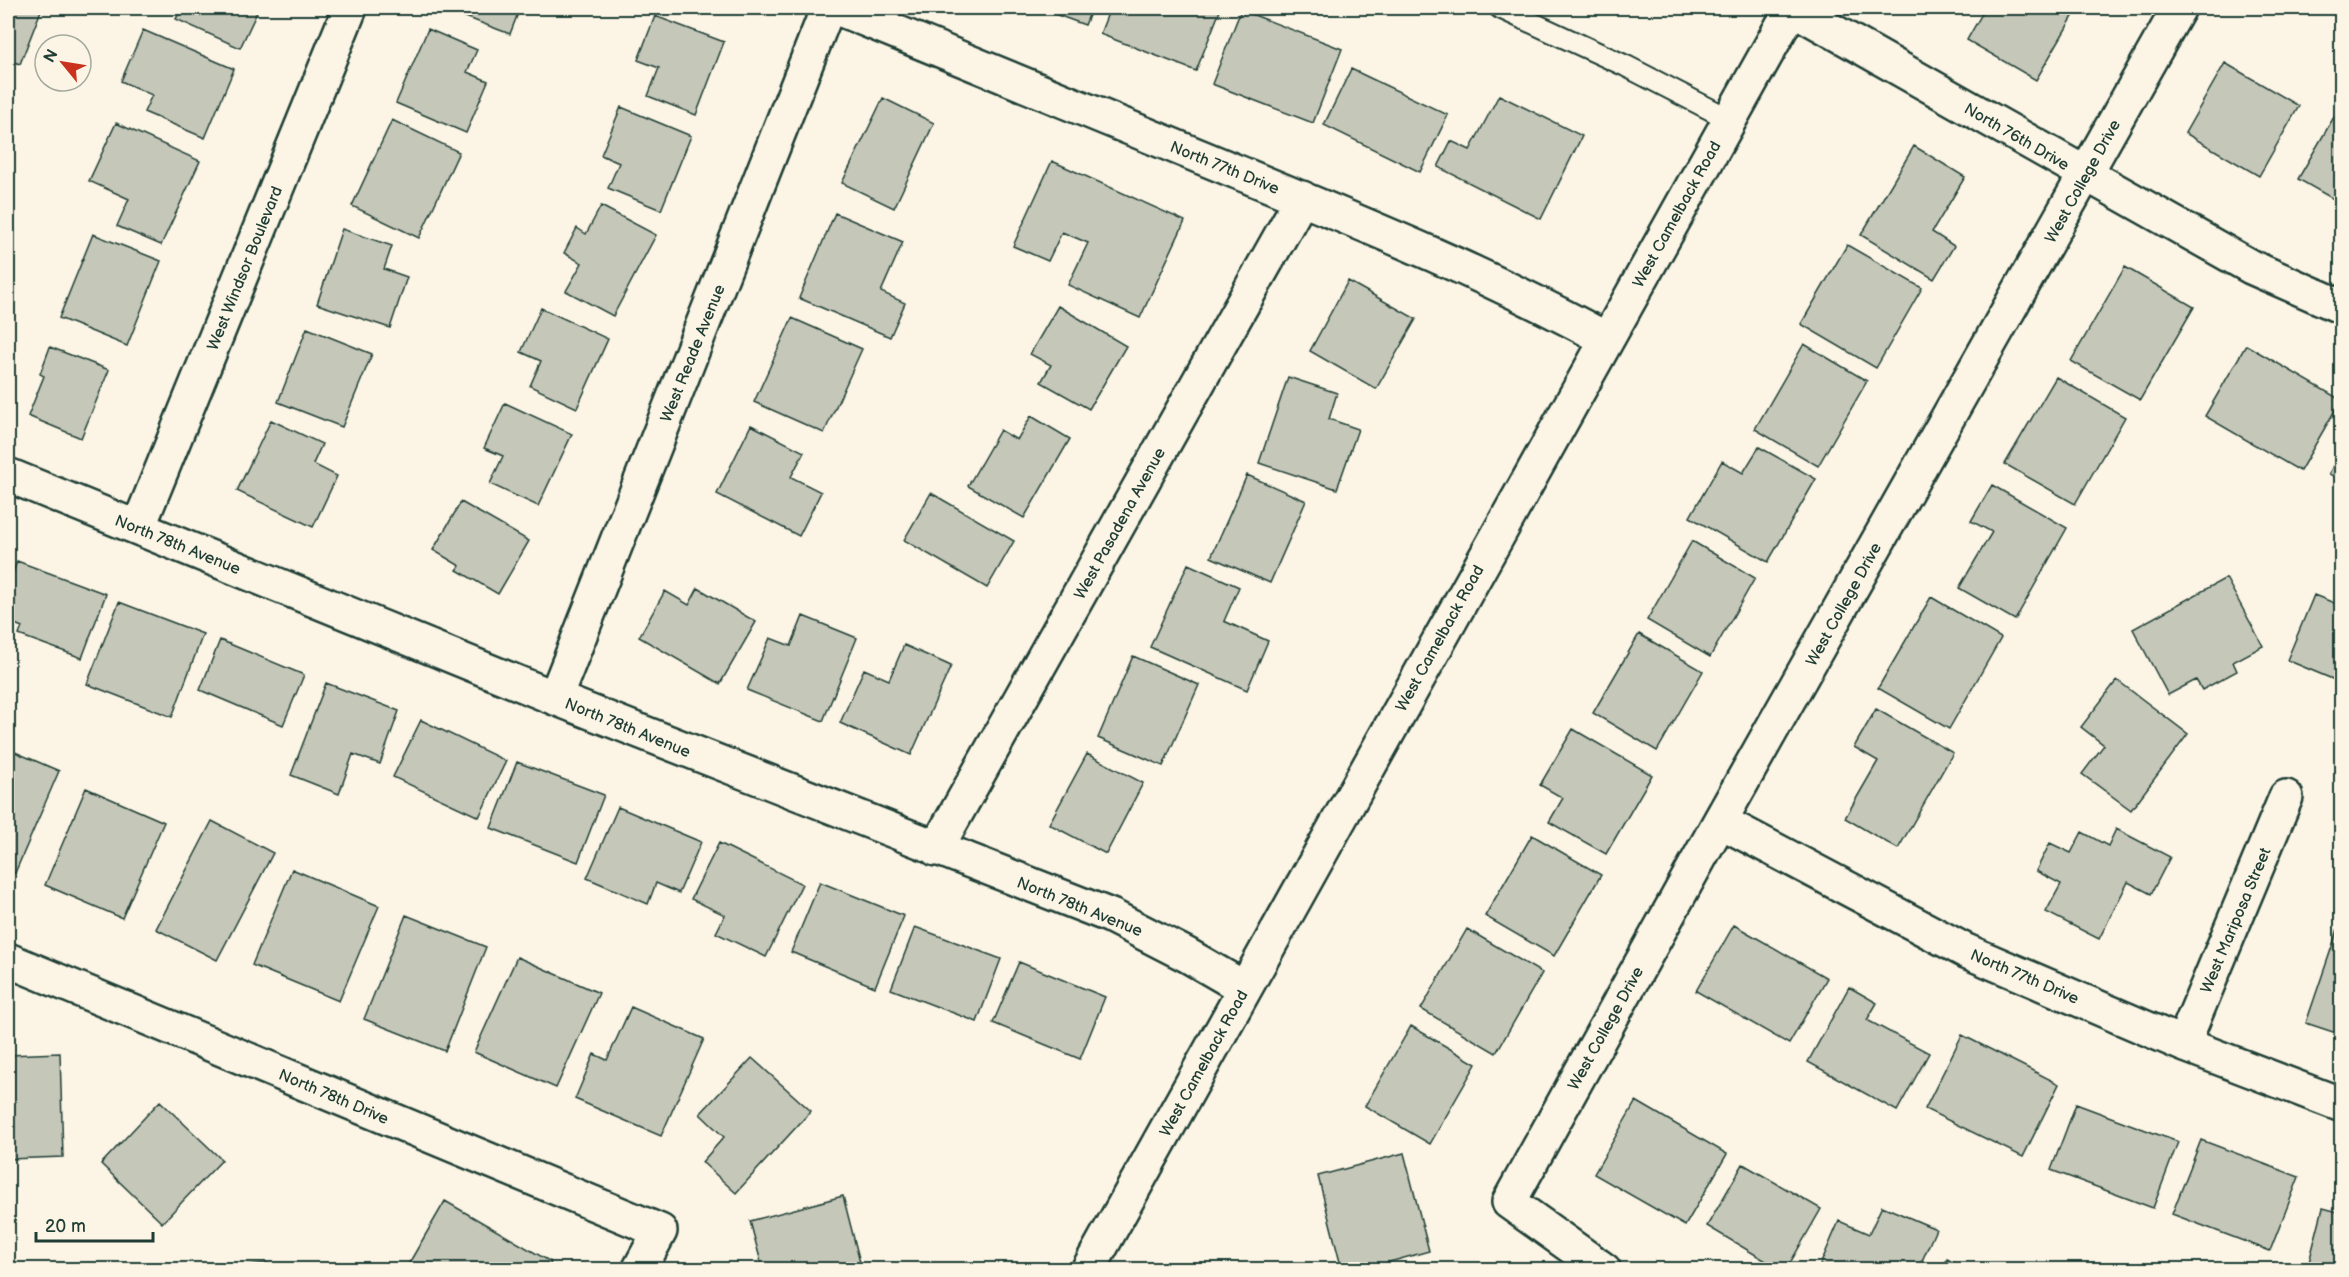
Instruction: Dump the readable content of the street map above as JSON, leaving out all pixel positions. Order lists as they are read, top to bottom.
{
  "streets": {
    "street": [
      "North 76th Drive",
      "North 77th Drive",
      "West College Drive",
      "West Camelback Road",
      "West Windsor Boulevard",
      "West Reade Avenue",
      "West Pasadena Avenue",
      "North 78th Avenue",
      "West Mariposa Street",
      "North 78th Drive"
    ]
  },
  "crossings": [
    ["North 76th Drive", "West College Drive"],
    ["North 76th Drive", "West Camelback Road"],
    ["North 77th Drive", "West College Drive"],
    ["North 77th Drive", "West Camelback Road"],
    ["North 77th Drive", "West Pasadena Avenue"],
    ["North 77th Drive", "West Mariposa Street"],
    ["West Camelback Road", "North 78th Avenue"],
    ["West Windsor Boulevard", "North 78th Avenue"],
    ["West Reade Avenue", "North 78th Avenue"],
    ["West Pasadena Avenue", "North 78th Avenue"]
  ],
  "scale_bar": "20 m",
  "north": "top left"
}
